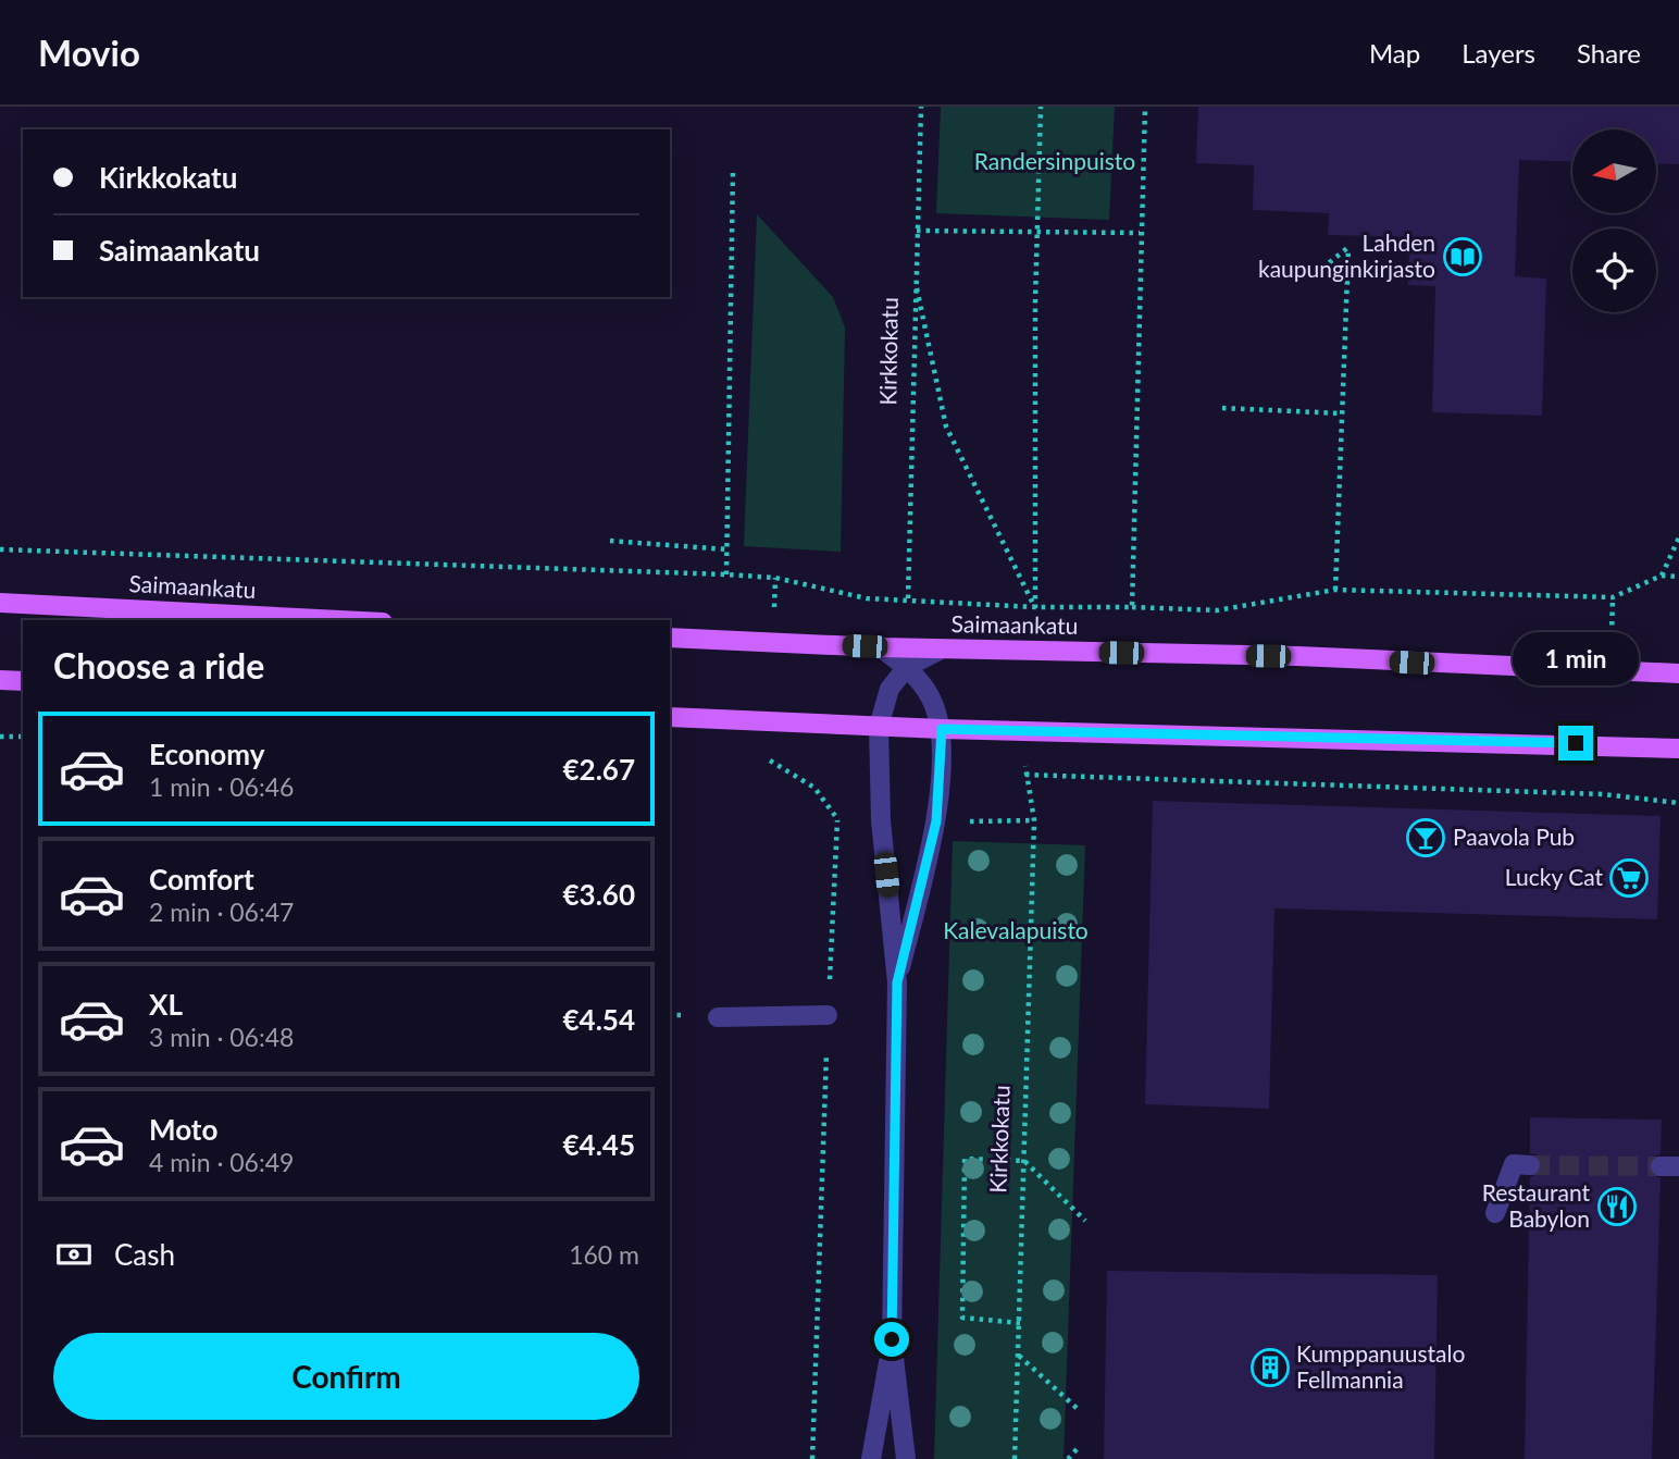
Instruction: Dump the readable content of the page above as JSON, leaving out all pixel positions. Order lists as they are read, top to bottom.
{
  "streets": {
    "main road": ["Saimaankatu"],
    "path": ["Kirkkokatu"]
  },
  "parks": ["Randersinpuisto", "Kalevalapuisto"],
  "places": {
    "library": ["Lahden kaupunginkirjasto"],
    "bar": ["Paavola Pub"],
    "supermarket": ["Lucky Cat"],
    "restaurant": ["Restaurant Babylon"],
    "building": ["Kumppanuustalo Fellmannia"]
  },
  "north": "left",
  "page": {
    "header": "Movio",
    "nav": ["Map", "Layers", "Share"],
    "banner": ["Kirkkokatu", "Saimaankatu"],
    "heading": "Choose a ride",
    "bubble": "1 min",
    "list": [
      {
        "name": "Economy",
        "note": "1 min · 06:46",
        "value": "€2.67"
      },
      {
        "name": "Comfort",
        "note": "2 min · 06:47",
        "value": "€3.60"
      },
      {
        "name": "XL",
        "note": "3 min · 06:48",
        "value": "€4.54"
      },
      {
        "name": "Moto",
        "note": "4 min · 06:49",
        "value": "€4.45"
      }
    ],
    "pay": ["Cash", "160 m"],
    "buttons": "Confirm"
  }
}
